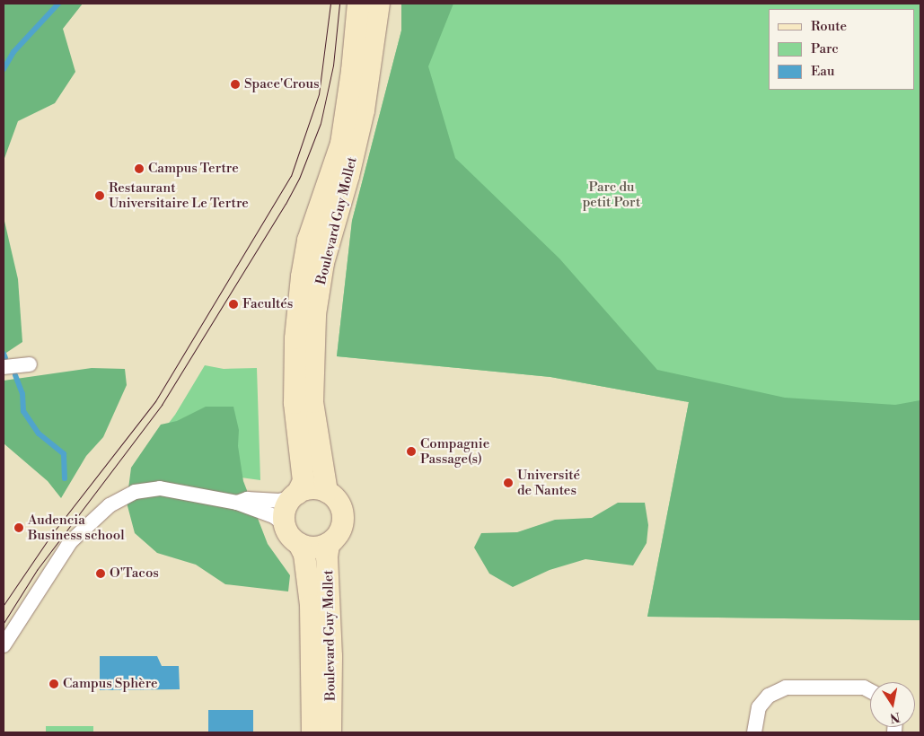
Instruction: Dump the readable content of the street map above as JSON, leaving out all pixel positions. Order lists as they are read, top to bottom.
{
  "streets": {
    "main road": ["Boulevard Guy Mollet"]
  },
  "parks": ["Parc du petit Port"],
  "places": [
    "Space'Crous",
    "Campus Tertre",
    "Restaurant Universitaire Le Tertre",
    "Facultés",
    "Compagnie Passage(s)",
    "Université de Nantes",
    "Audencia Business school",
    "O'Tacos",
    "Campus Sphère"
  ],
  "legend": ["Route", "Parc", "Eau"],
  "north": "bottom"
}
